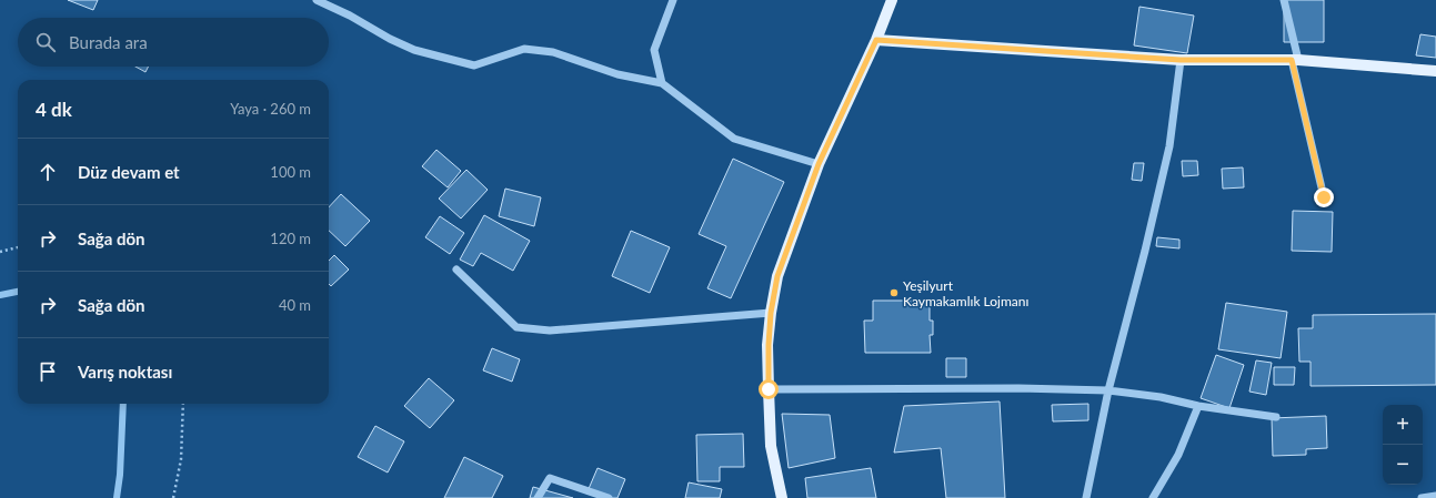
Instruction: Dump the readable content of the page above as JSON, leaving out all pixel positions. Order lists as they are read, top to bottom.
{
  "places": ["Yeşilyurt Kaymakamlık Lojmanı"],
  "page": {
    "search": "Burada ara",
    "heading": ["4 dk", "Yaya · 260 m"],
    "list": [
      ["Düz devam et", "100 m"],
      ["Sağa dön", "120 m"],
      ["Sağa dön", "40 m"],
      "Varış noktası"
    ],
    "map_buttons": ["+", "−"]
  }
}
